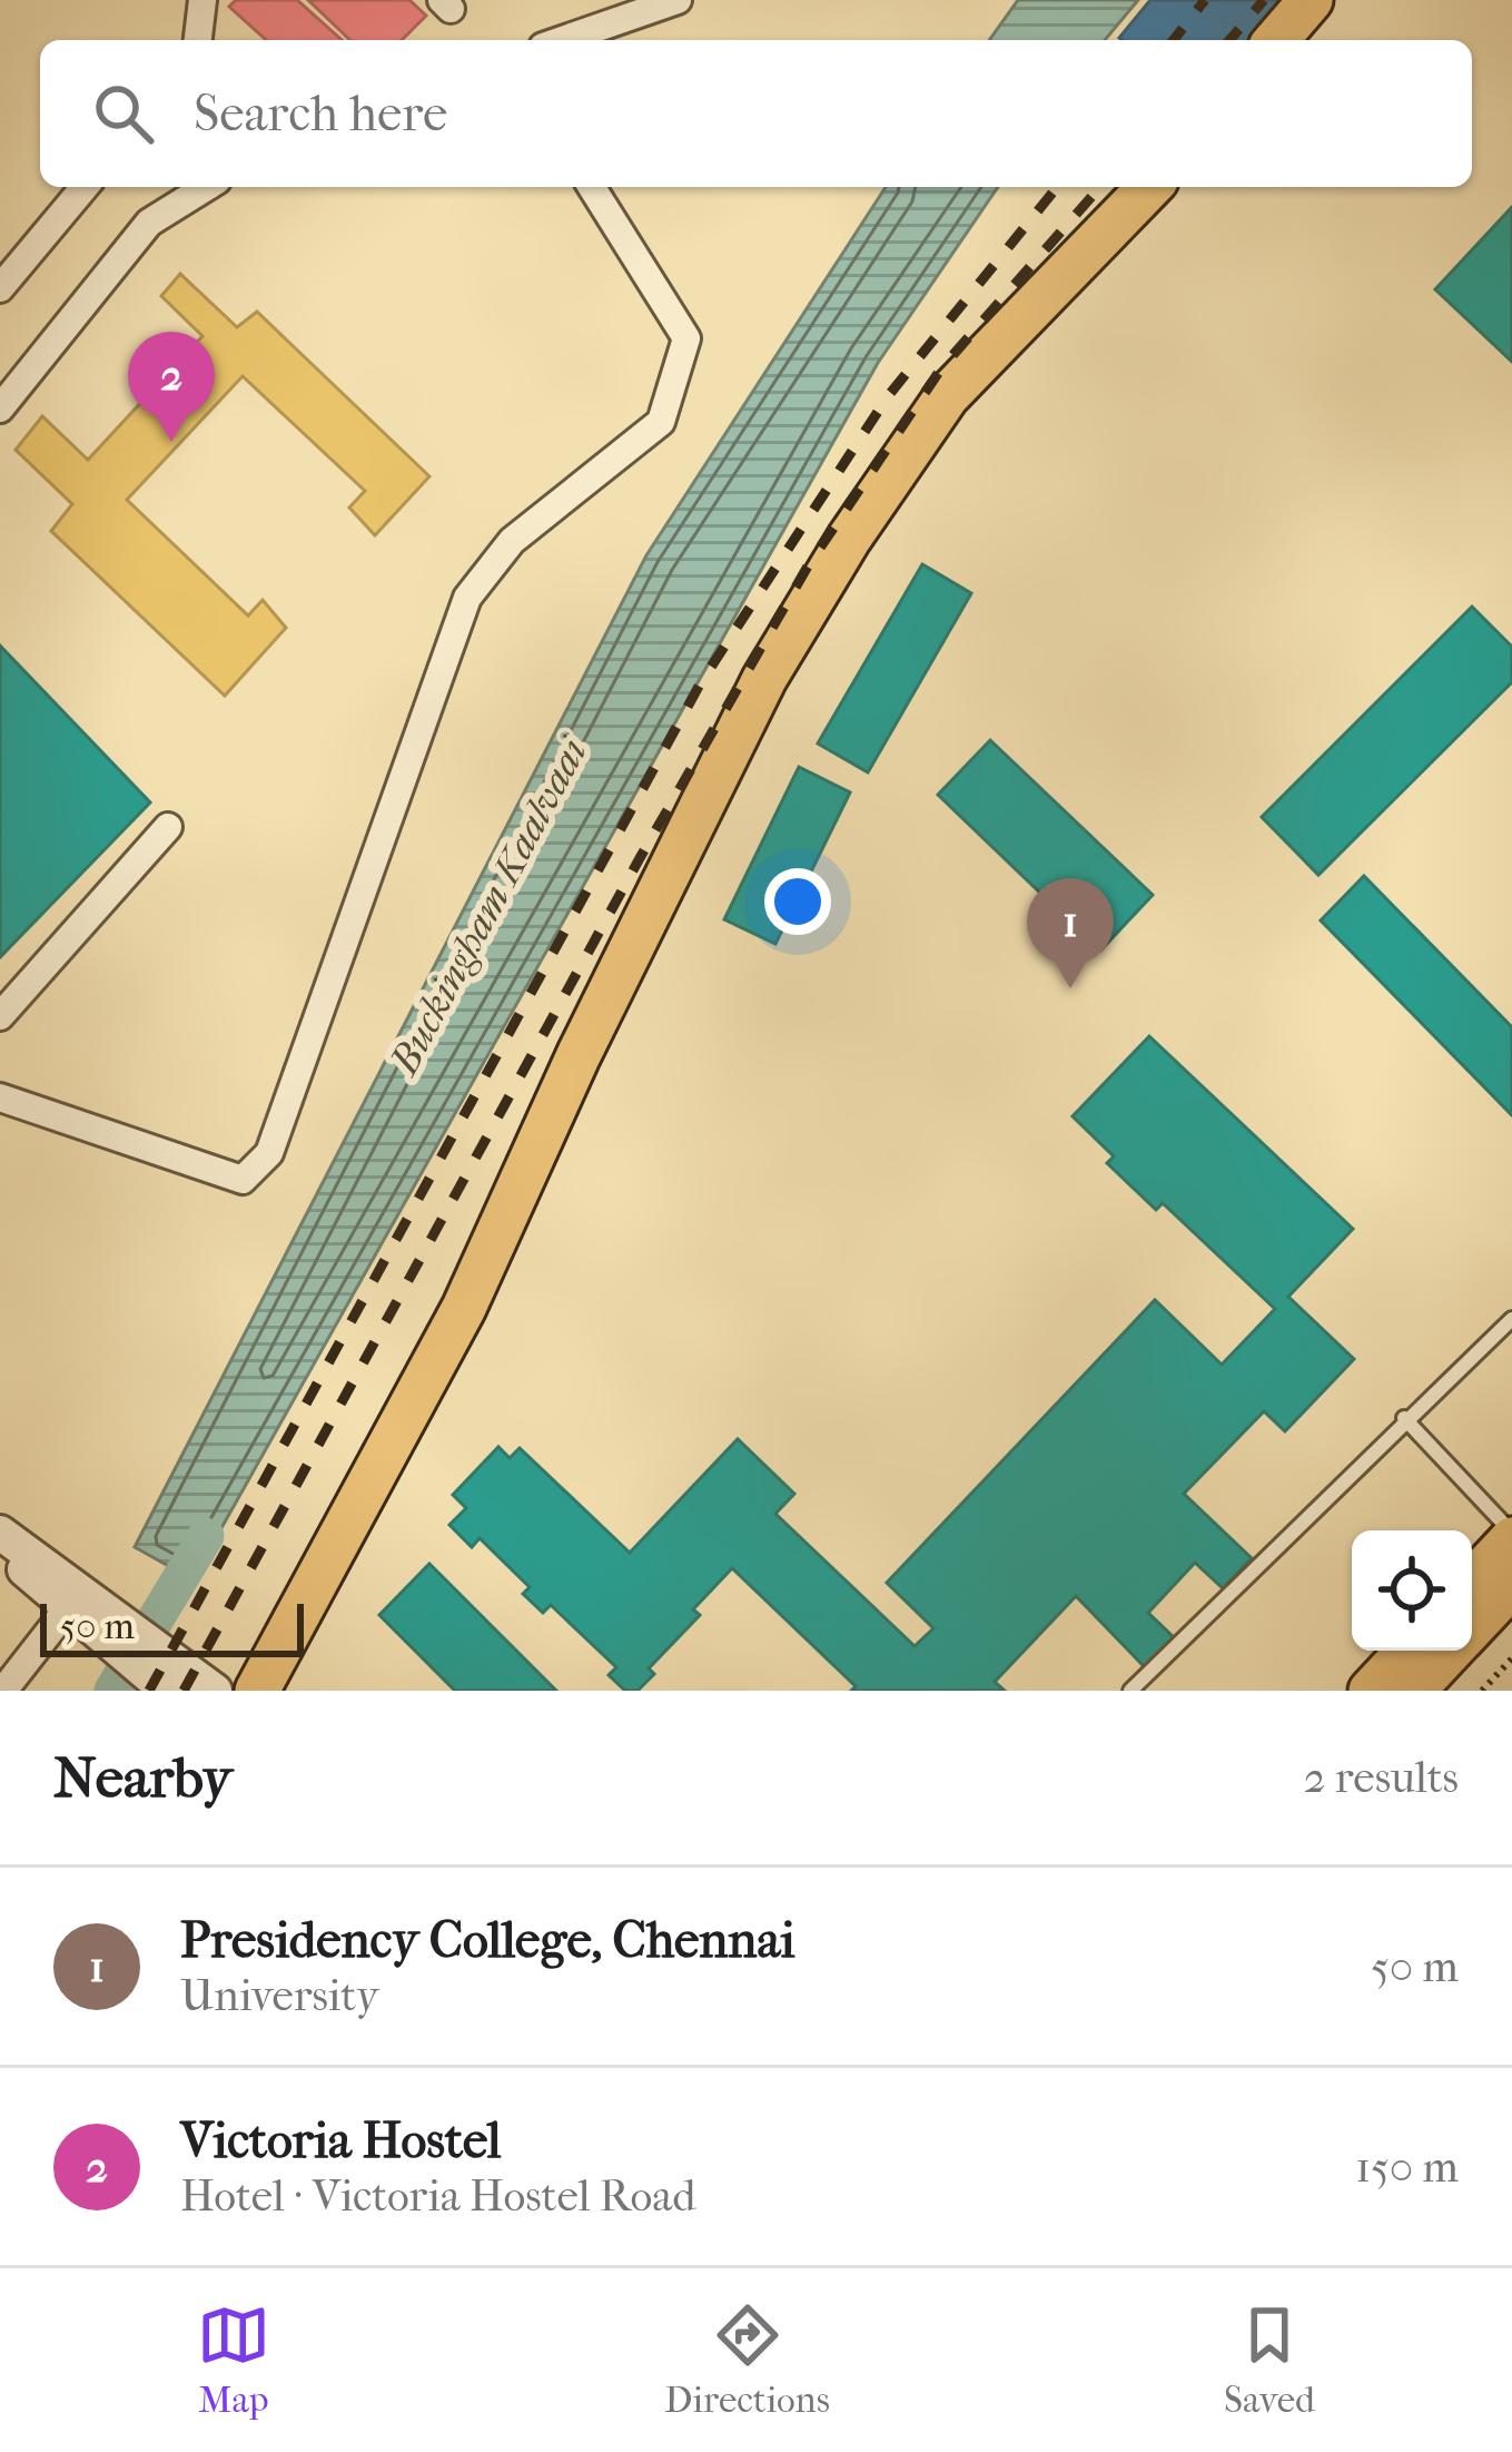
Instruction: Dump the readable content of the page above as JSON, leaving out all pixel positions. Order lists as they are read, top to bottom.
{
  "water": ["Buckingham Kaalvaai"],
  "scale_bar": "50 m",
  "page": {
    "search": "Search here",
    "pins": ["2", "1"],
    "scale": "50 m",
    "heading": ["Nearby", "2 results"],
    "list": [
      {
        "mark": "1",
        "name": "Presidency College, Chennai",
        "note": "University",
        "value": "50 m"
      },
      {
        "mark": "2",
        "name": "Victoria Hostel",
        "note": "Hotel · Victoria Hostel Road",
        "value": "150 m"
      }
    ],
    "nav": ["Map", "Directions", "Saved"]
  }
}
